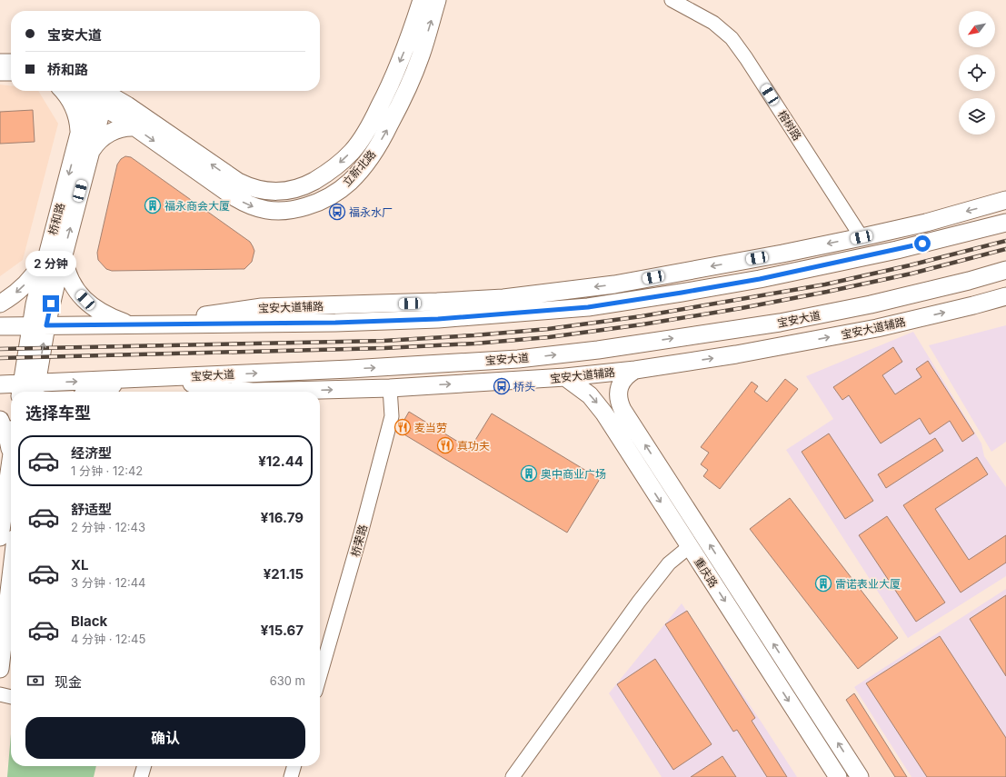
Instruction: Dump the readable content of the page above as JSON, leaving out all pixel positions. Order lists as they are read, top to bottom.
{
  "streets": {
    "main road": [
      "立新北路",
      "桥和路",
      "宝安大道辅路",
      "宝安大道",
      "重庆路"
    ],
    "street": ["榕树路", "桥荣路"]
  },
  "crossings": [
    ["榕树路", "宝安大道辅路"],
    ["立新北路", "桥和路"],
    ["桥和路", "宝安大道"],
    ["宝安大道辅路", "宝安大道"],
    ["宝安大道辅路", "桥荣路"],
    ["宝安大道辅路", "重庆路"]
  ],
  "places": {
    "building": ["福永商会大厦", "奥中商业广场", "雷诺表业大厦"],
    "bus stop": ["福永水厂", "桥头"],
    "restaurant": ["麦当劳", "真功夫"]
  },
  "north": "bottom left",
  "page": {
    "banner": ["宝安大道", "桥和路"],
    "bubble": "2 分钟",
    "heading": "选择车型",
    "list": [
      {
        "name": "经济型",
        "note": "1 分钟 · 12:42",
        "value": "¥12.44"
      },
      {
        "name": "舒适型",
        "note": "2 分钟 · 12:43",
        "value": "¥16.79"
      },
      {
        "name": "XL",
        "note": "3 分钟 · 12:44",
        "value": "¥21.15"
      },
      {
        "name": "Black",
        "note": "4 分钟 · 12:45",
        "value": "¥15.67"
      }
    ],
    "pay": ["现金", "630 m"],
    "buttons": "确认"
  }
}
